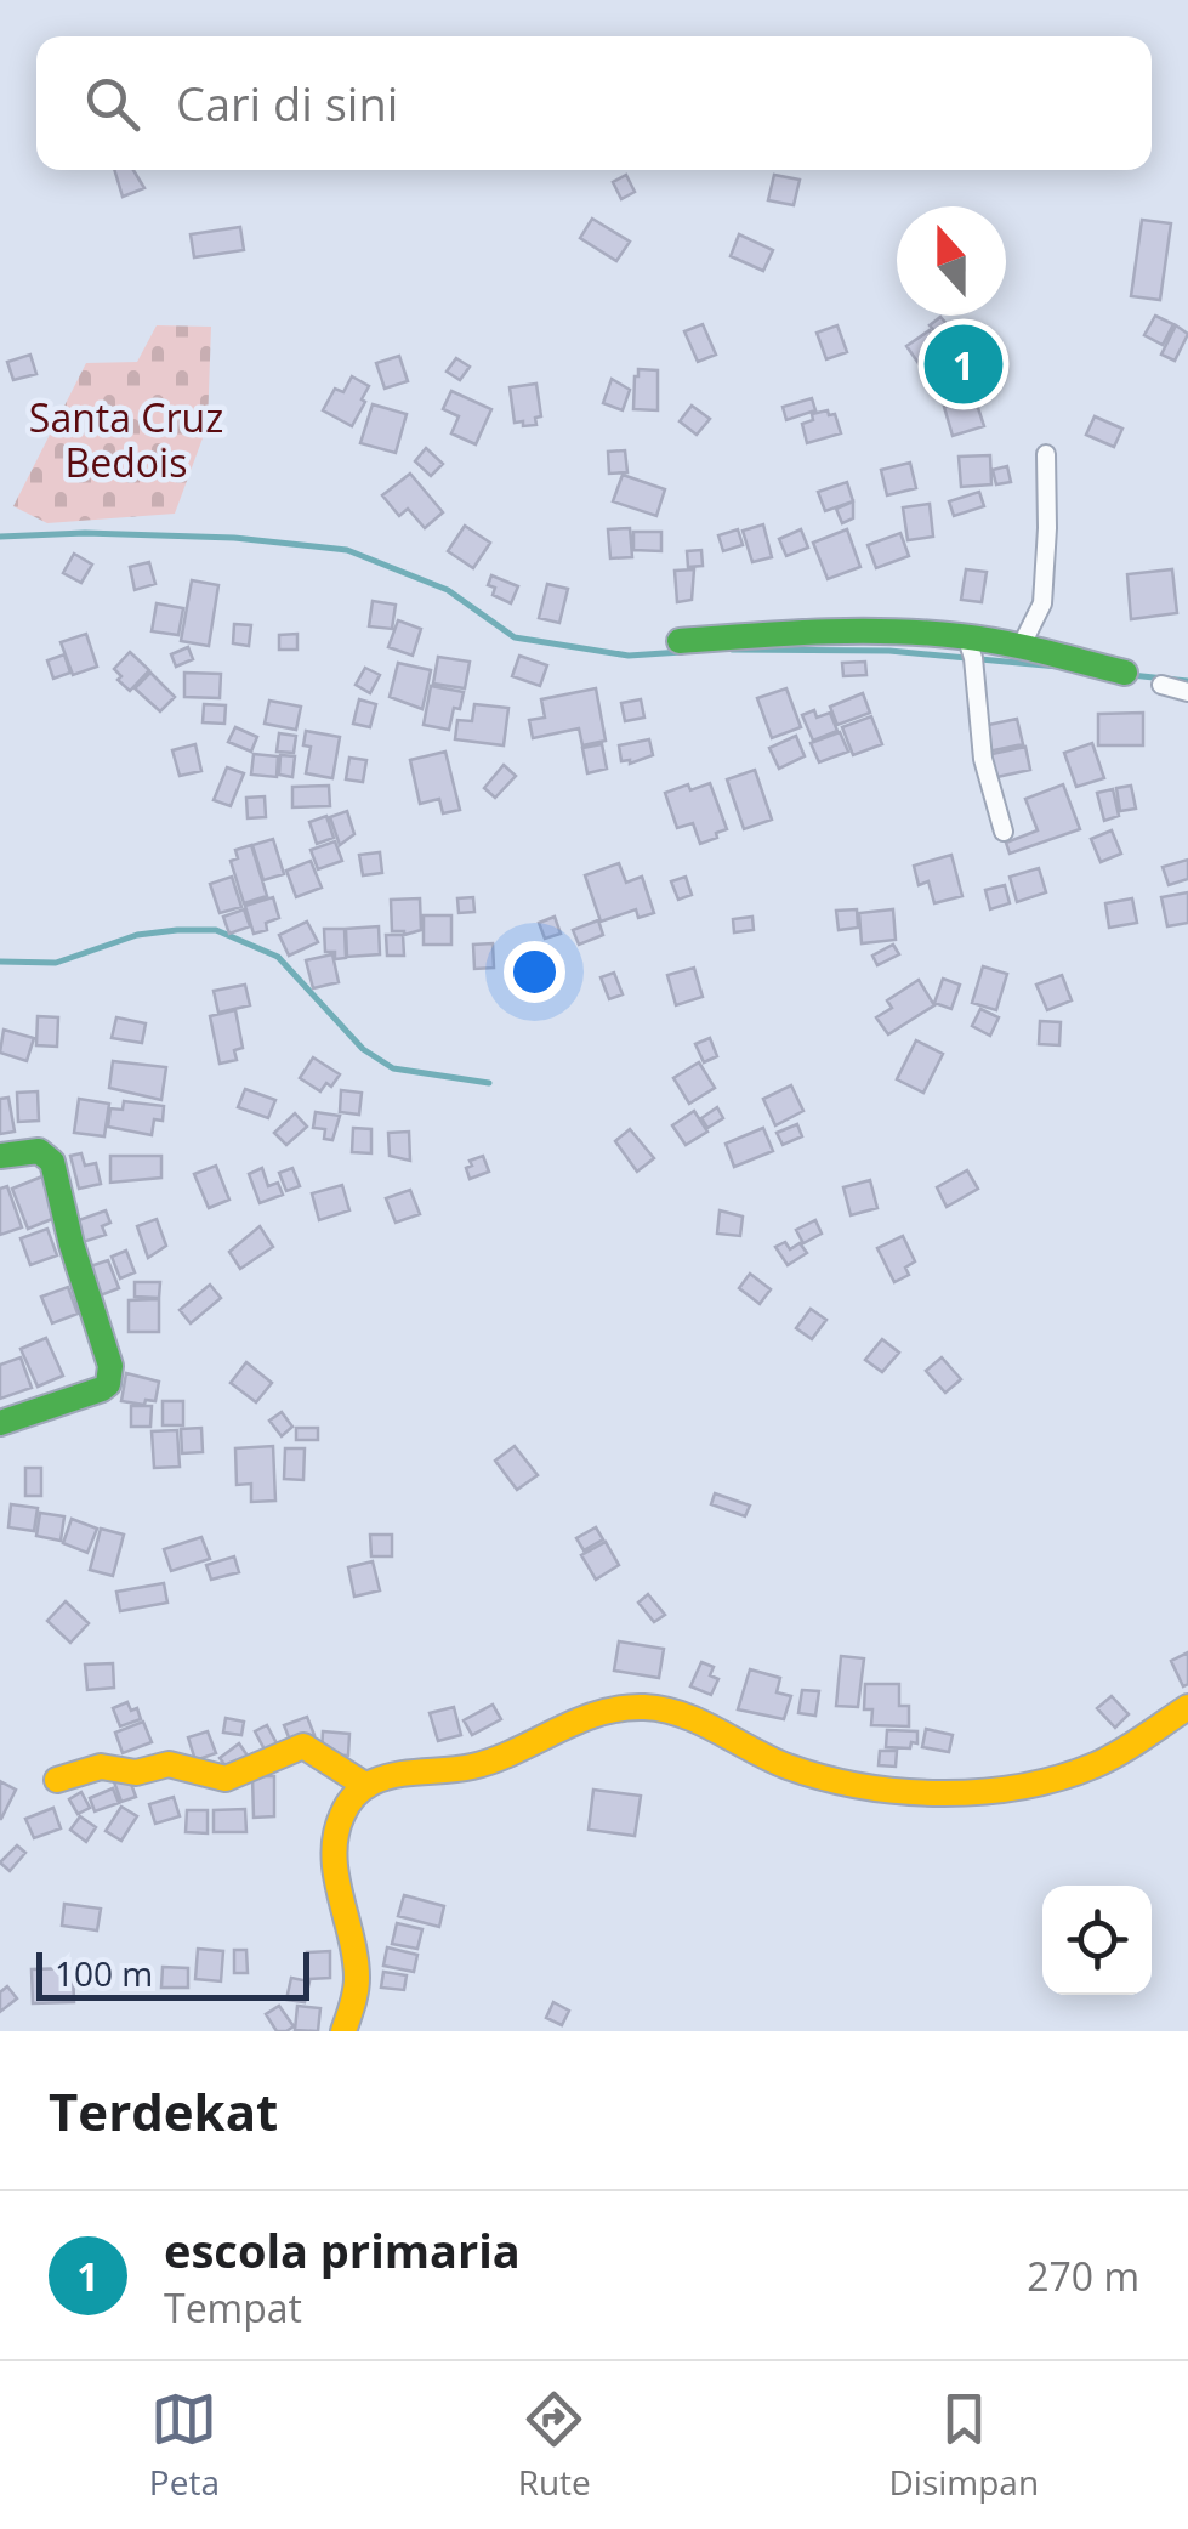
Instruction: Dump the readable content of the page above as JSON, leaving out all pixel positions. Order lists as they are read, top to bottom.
{
  "parks": ["Santa Cruz Bedois"],
  "scale_bar": "100 m",
  "north": "top",
  "page": {
    "search": "Cari di sini",
    "pins": "1",
    "scale": "100 m",
    "heading": "Terdekat",
    "list": [
      {
        "mark": "1",
        "name": "escola primaria",
        "note": "Tempat",
        "value": "270 m"
      }
    ],
    "nav": ["Peta", "Rute", "Disimpan"]
  }
}
